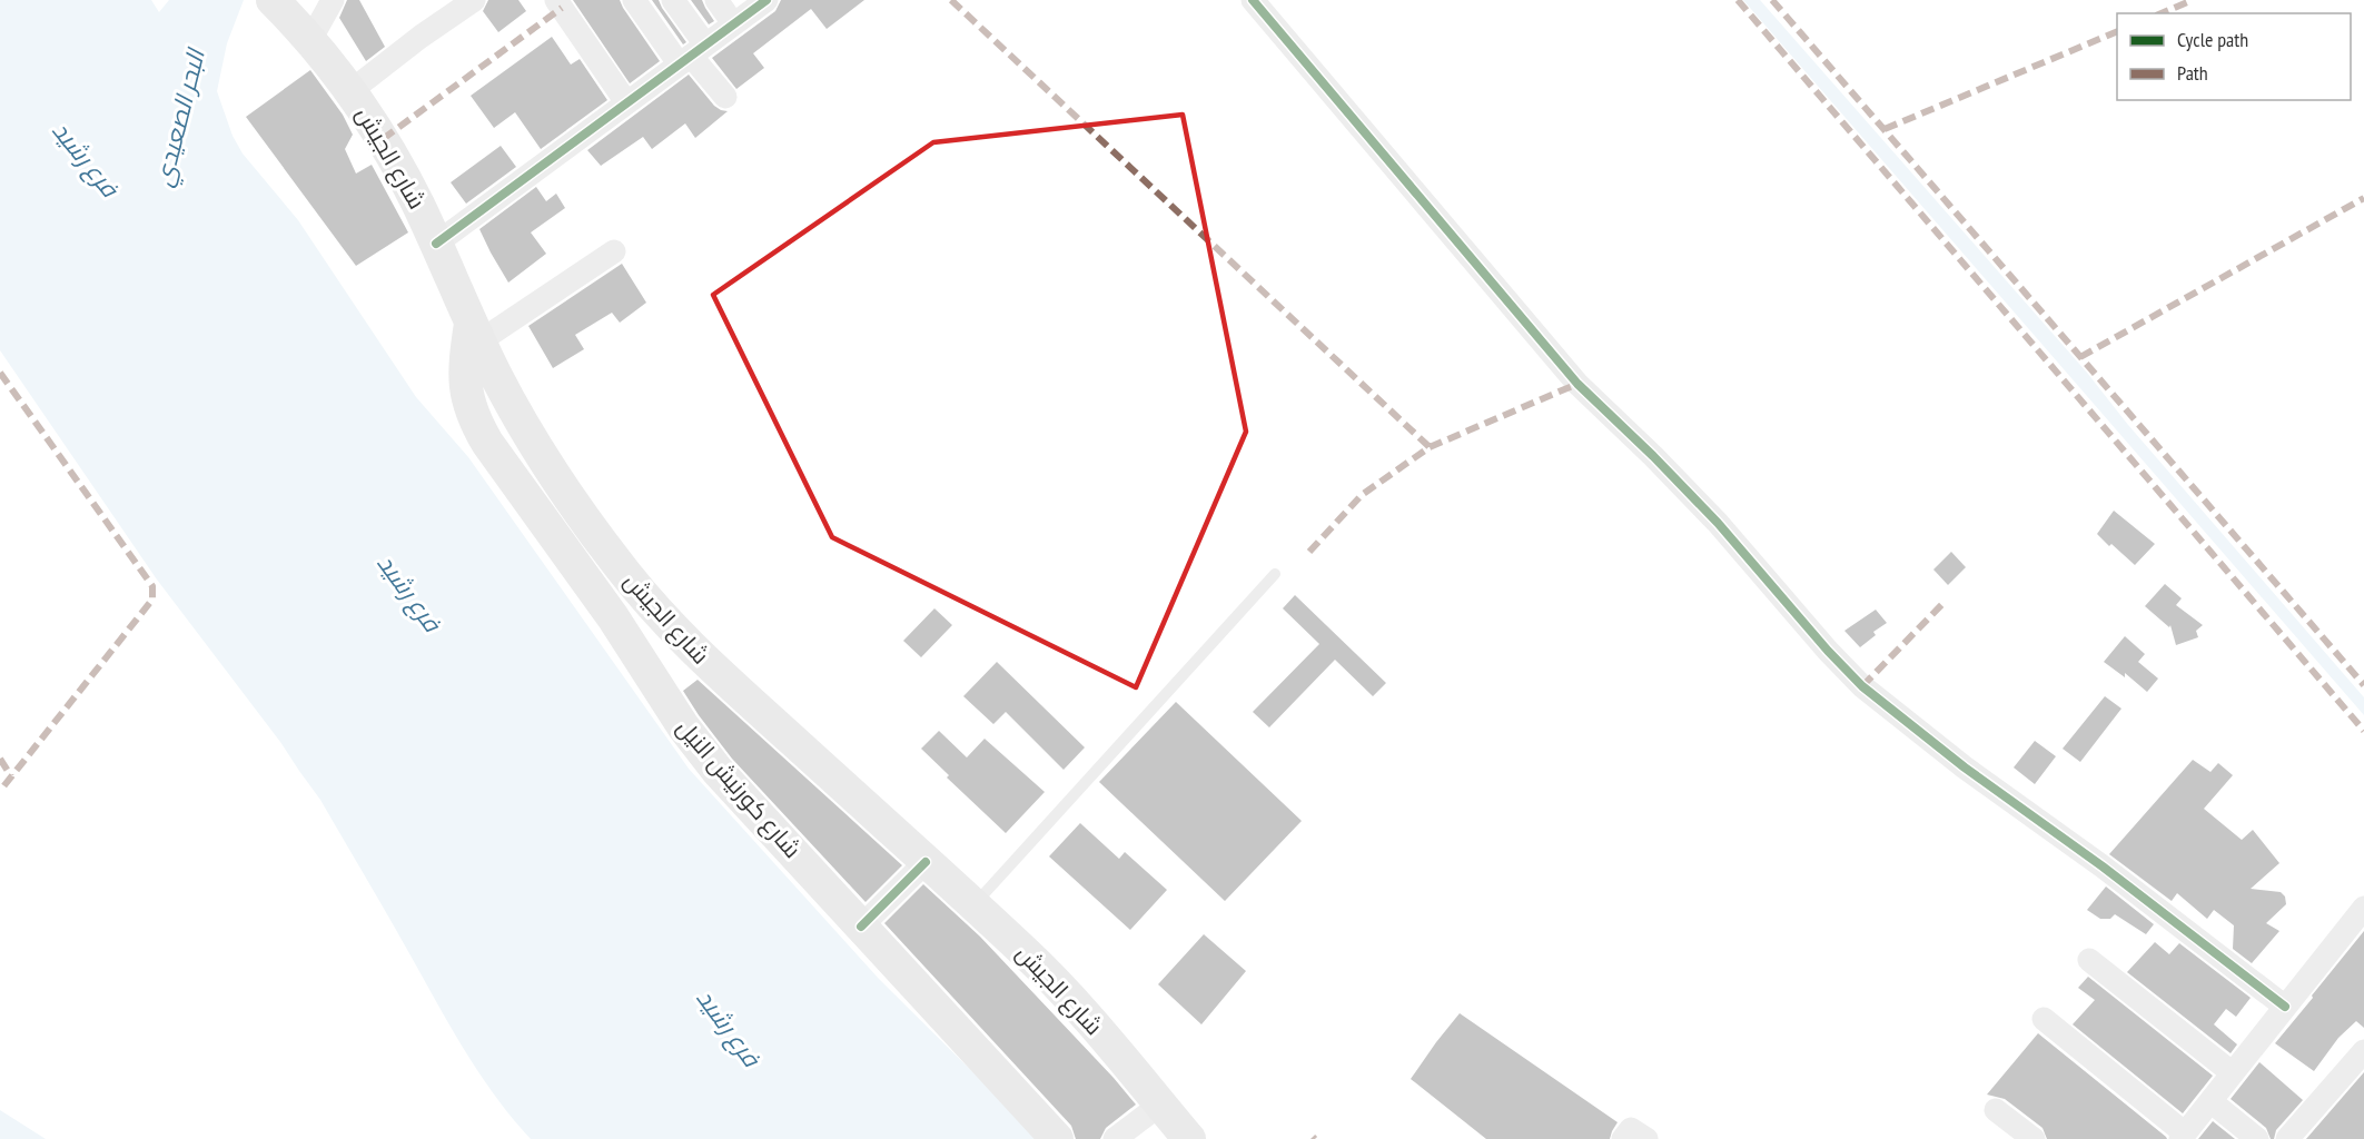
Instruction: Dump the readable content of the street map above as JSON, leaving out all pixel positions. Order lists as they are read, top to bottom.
{
  "streets": {
    "main road": ["شارع الجيش", "شارع كورنيش النيل"]
  },
  "crossings": [
    ["شارع الجيش", "شارع كورنيش النيل"]
  ],
  "water": ["البحر الصعيدي", "فرع رشيد"],
  "legend": ["Cycle path", "Path"]
}
